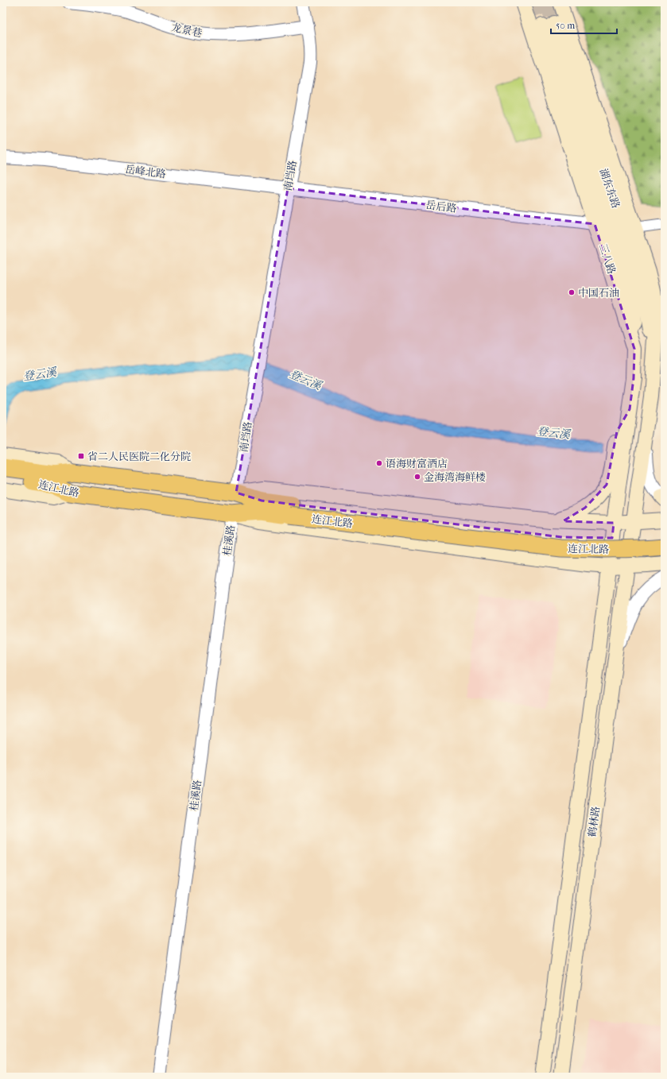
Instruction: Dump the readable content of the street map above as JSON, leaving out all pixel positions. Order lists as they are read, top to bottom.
{
  "streets": {
    "highway": ["连江北路"],
    "main road": ["湖东东路", "三八路", "鹤林路"],
    "street": [
      "龙景巷",
      "岳峰北路",
      "南垱路",
      "岳后路",
      "桂溪路"
    ]
  },
  "crossings": [
    ["龙景巷", "南垱路"],
    ["岳峰北路", "南垱路"],
    ["岳峰北路", "岳后路"],
    ["南垱路", "岳后路"],
    ["南垱路", "连江北路"],
    ["湖东东路", "三八路"],
    ["岳后路", "三八路"],
    ["连江北路", "桂溪路"]
  ],
  "water": ["登云溪"],
  "places": {
    "other": ["中国石油", "语海财富酒店", "金海湾海鲜楼"],
    "transit": ["省二人民医院二化分院"]
  },
  "scale_bar": "50 m"
}
